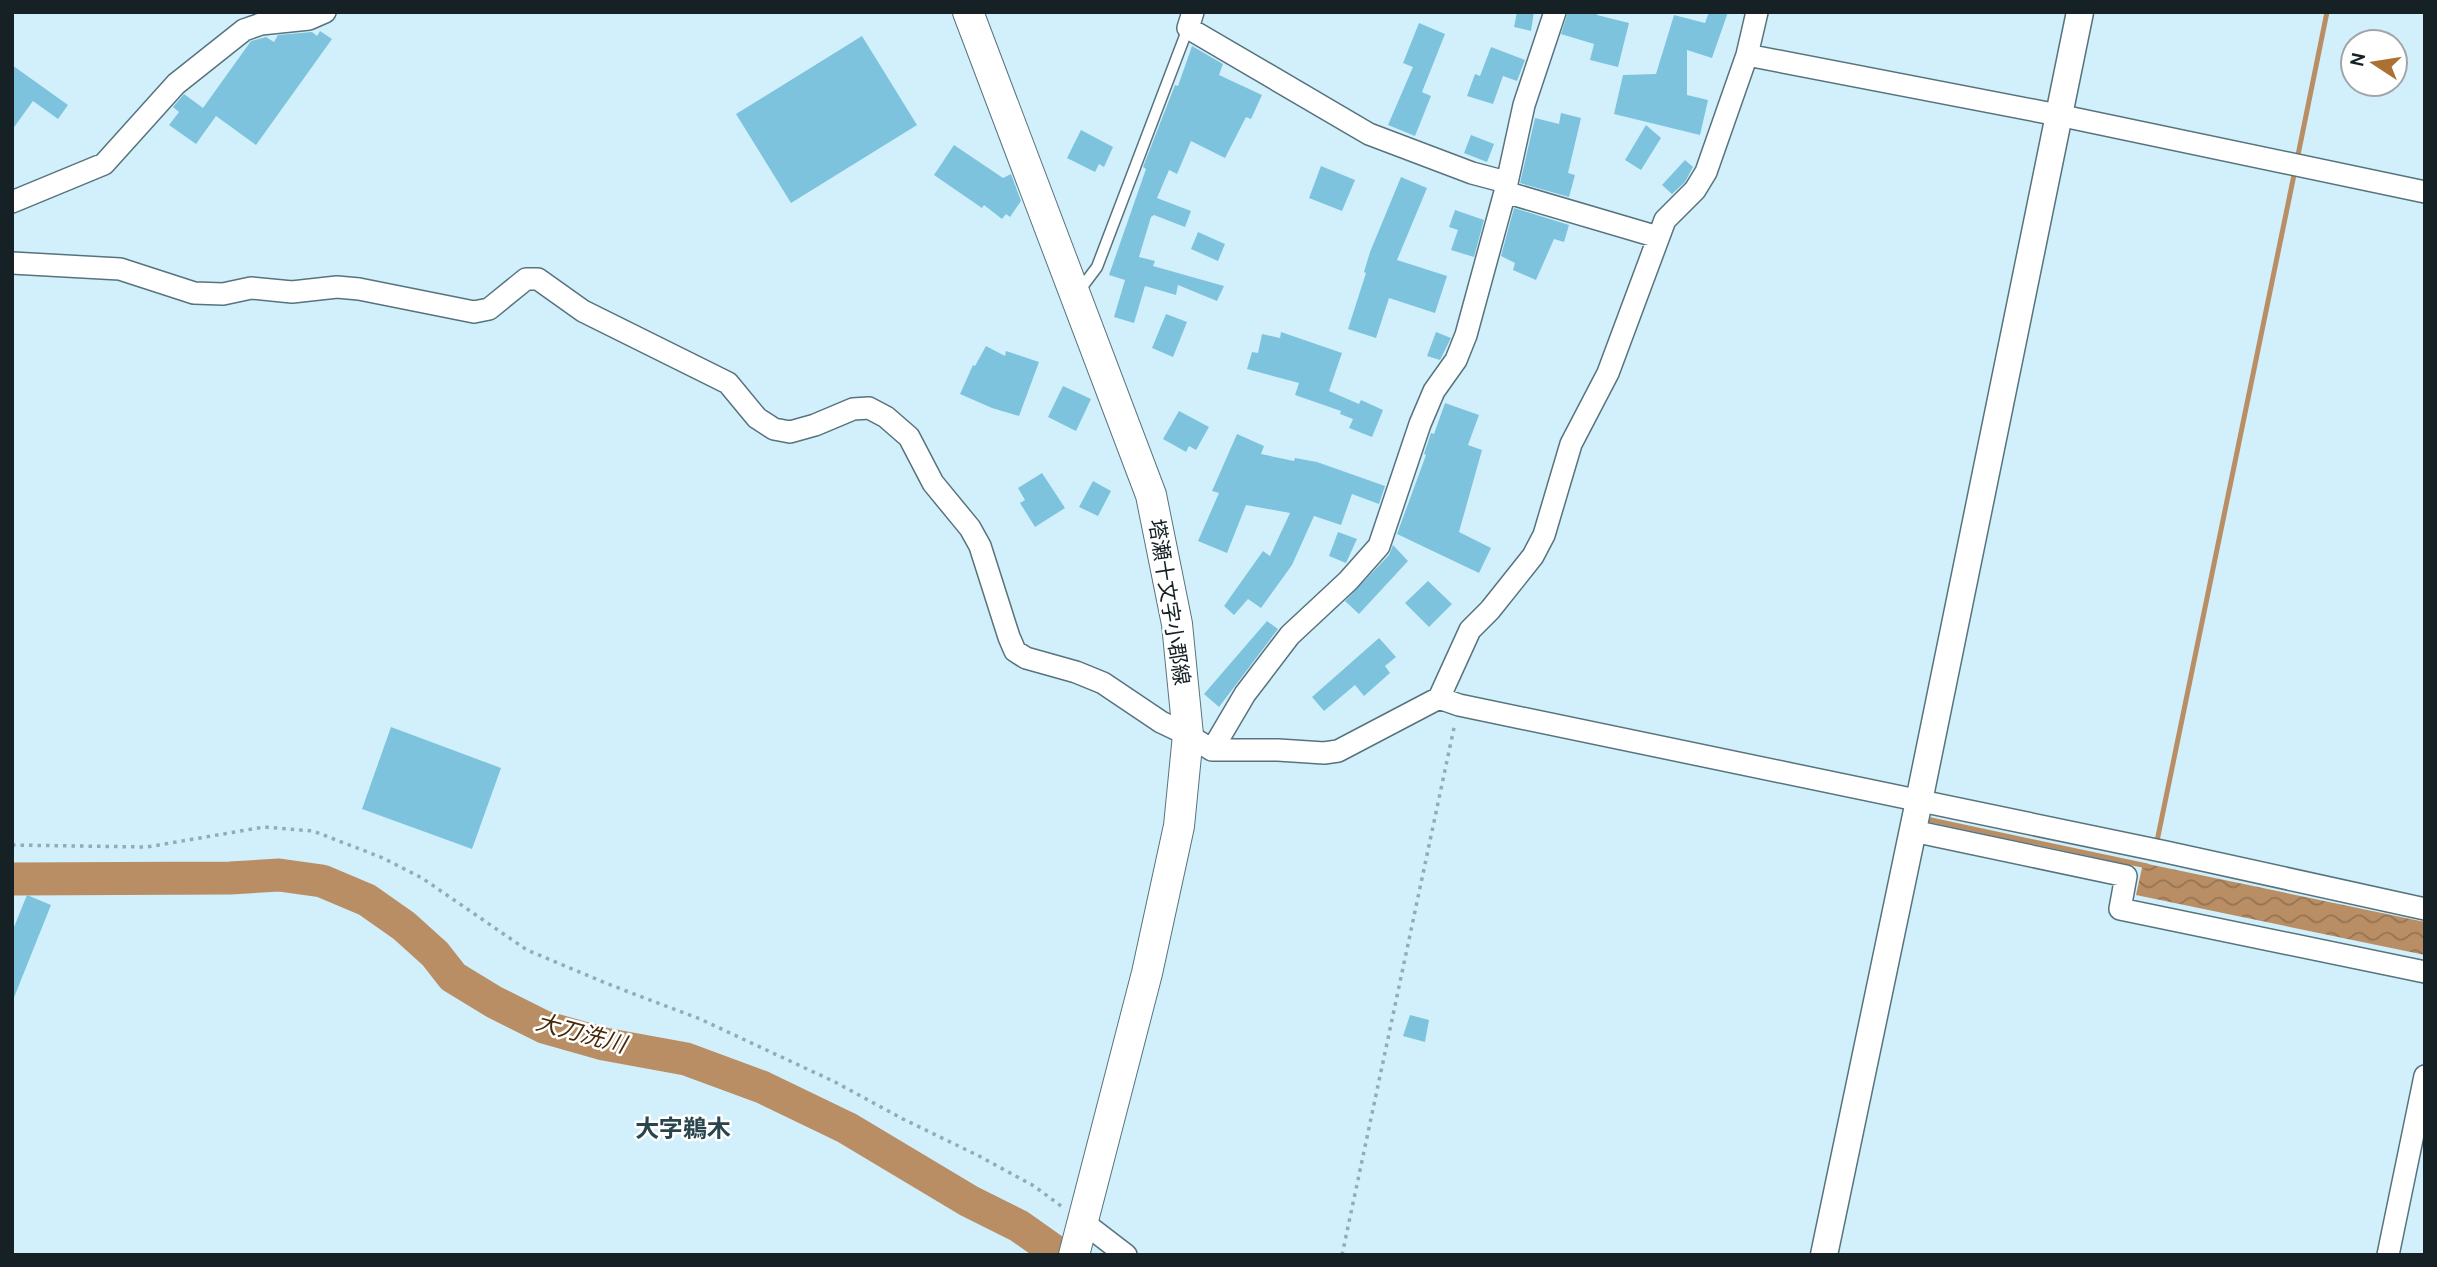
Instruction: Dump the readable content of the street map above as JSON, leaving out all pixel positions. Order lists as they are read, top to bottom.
{
  "streets": {
    "main road": ["塔瀬十文字小郡線"]
  },
  "districts": ["大字鵜木"],
  "water": ["大刀洗川"],
  "north": "left"
}
